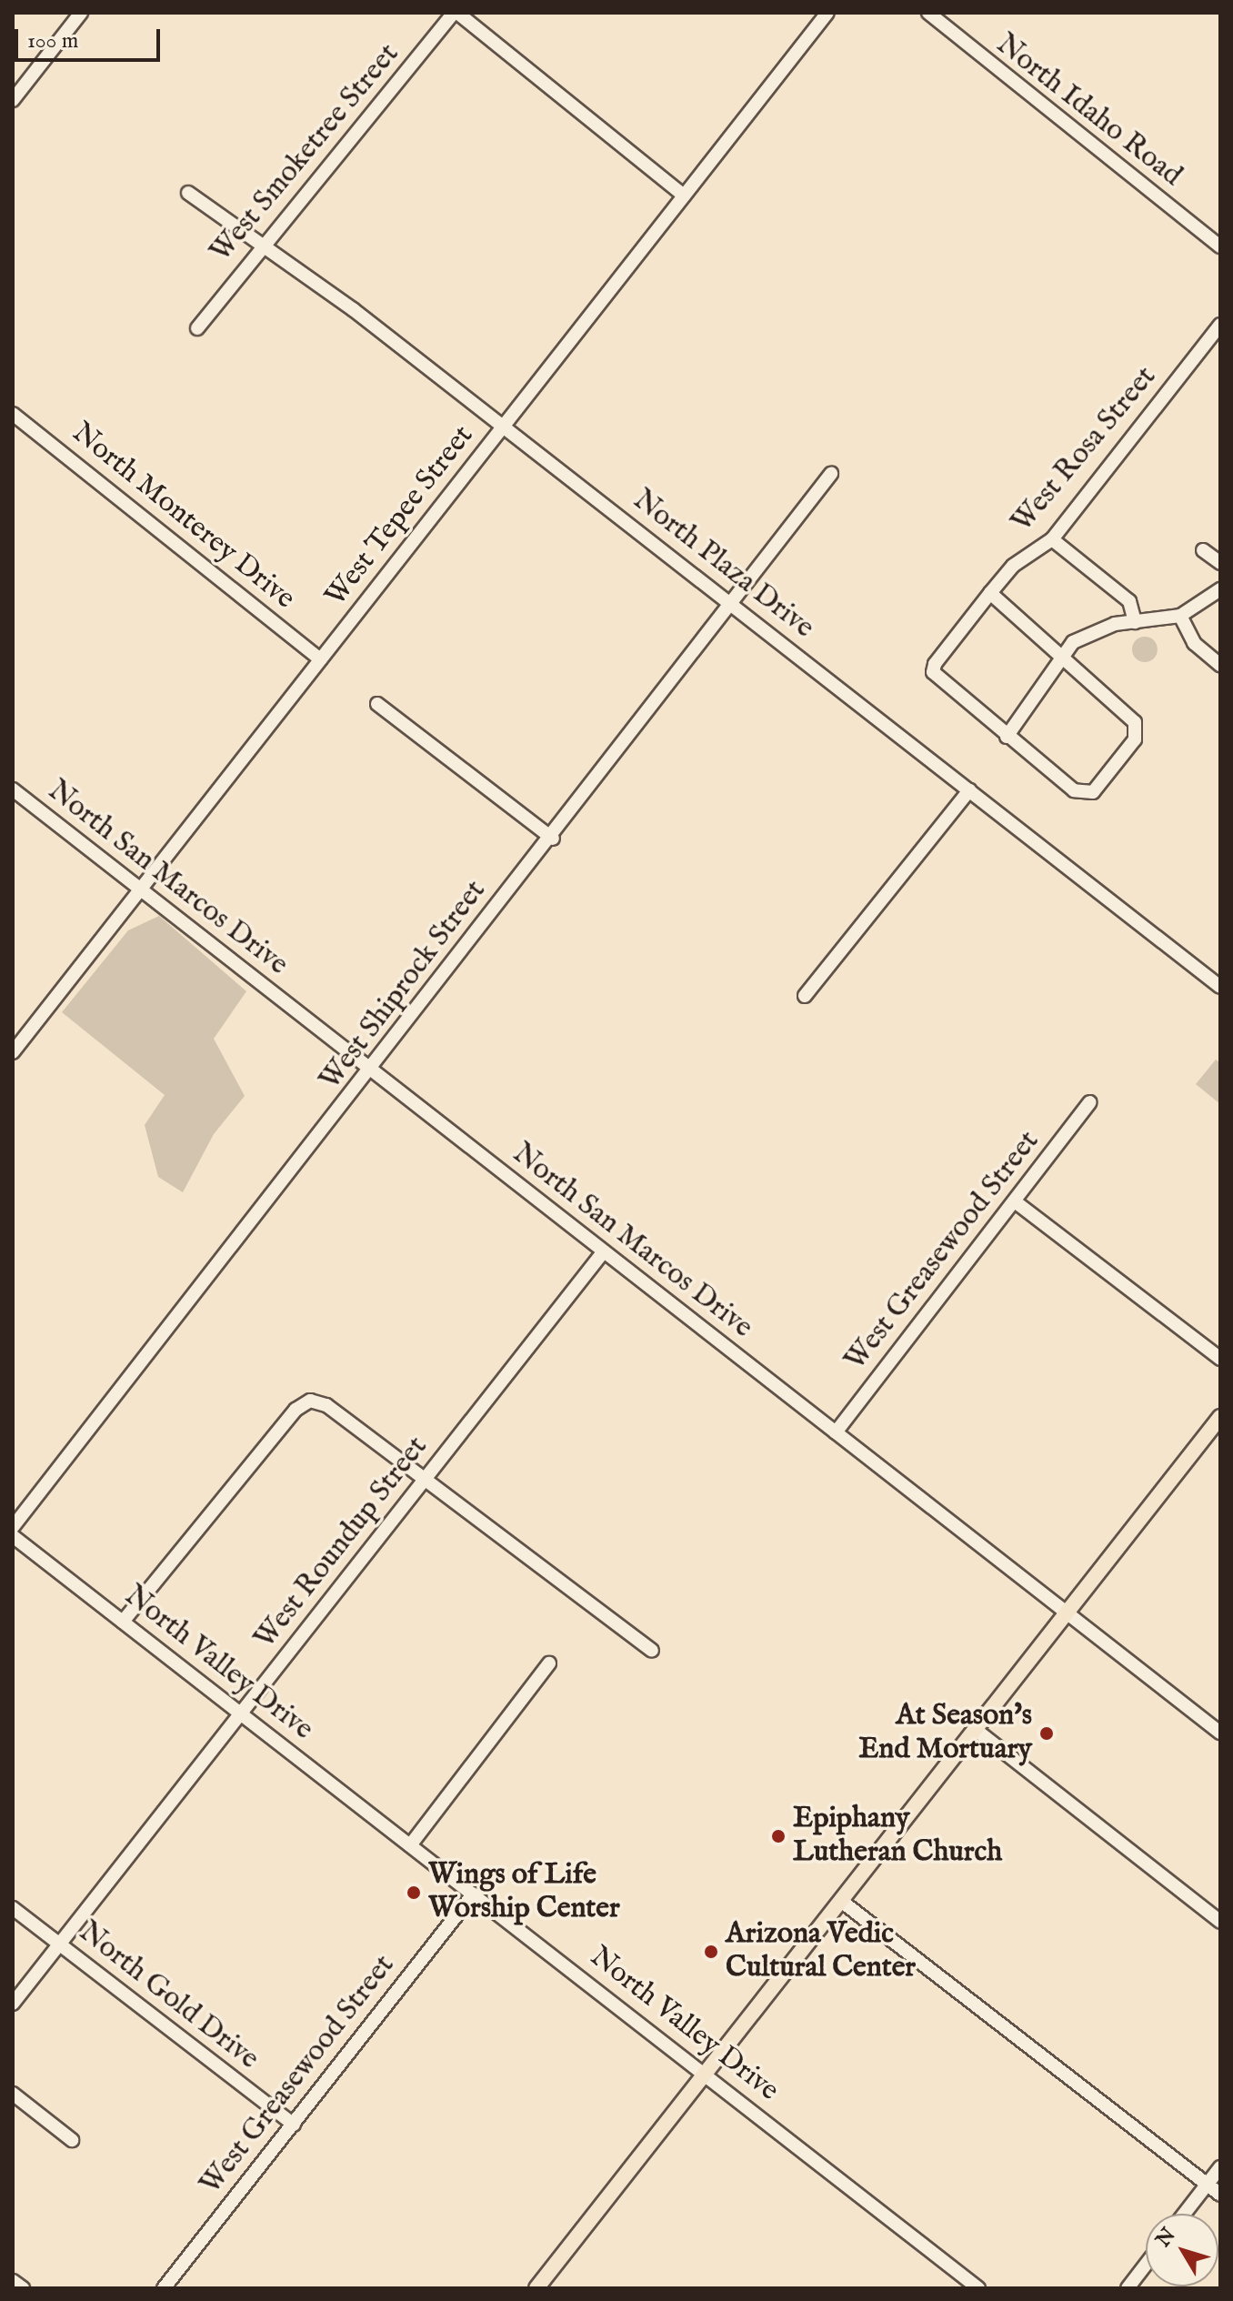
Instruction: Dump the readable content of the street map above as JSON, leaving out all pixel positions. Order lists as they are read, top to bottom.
{
  "streets": {
    "street": [
      "North Idaho Road",
      "West Smoketree Street",
      "West Rosa Street",
      "North Monterey Drive",
      "West Tepee Street",
      "North Plaza Drive",
      "North San Marcos Drive",
      "West Shiprock Street",
      "West Greasewood Street",
      "West Roundup Street",
      "North Valley Drive",
      "North Gold Drive"
    ]
  },
  "crossings": [
    ["West Smoketree Street", "North Plaza Drive"],
    ["North Monterey Drive", "West Tepee Street"],
    ["West Tepee Street", "North Plaza Drive"],
    ["West Tepee Street", "North San Marcos Drive"],
    ["North Plaza Drive", "West Shiprock Street"],
    ["North San Marcos Drive", "West Shiprock Street"],
    ["North San Marcos Drive", "West Greasewood Street"],
    ["North San Marcos Drive", "West Roundup Street"],
    ["West Greasewood Street", "North Valley Drive"],
    ["West Greasewood Street", "North Gold Drive"],
    ["West Roundup Street", "North Valley Drive"],
    ["West Roundup Street", "North Gold Drive"]
  ],
  "places": [
    "At Season's End Mortuary",
    "Epiphany Lutheran Church",
    "Wings of Life Worship Center",
    "Arizona Vedic Cultural Center"
  ],
  "scale_bar": "100 m",
  "north": "top left"
}
